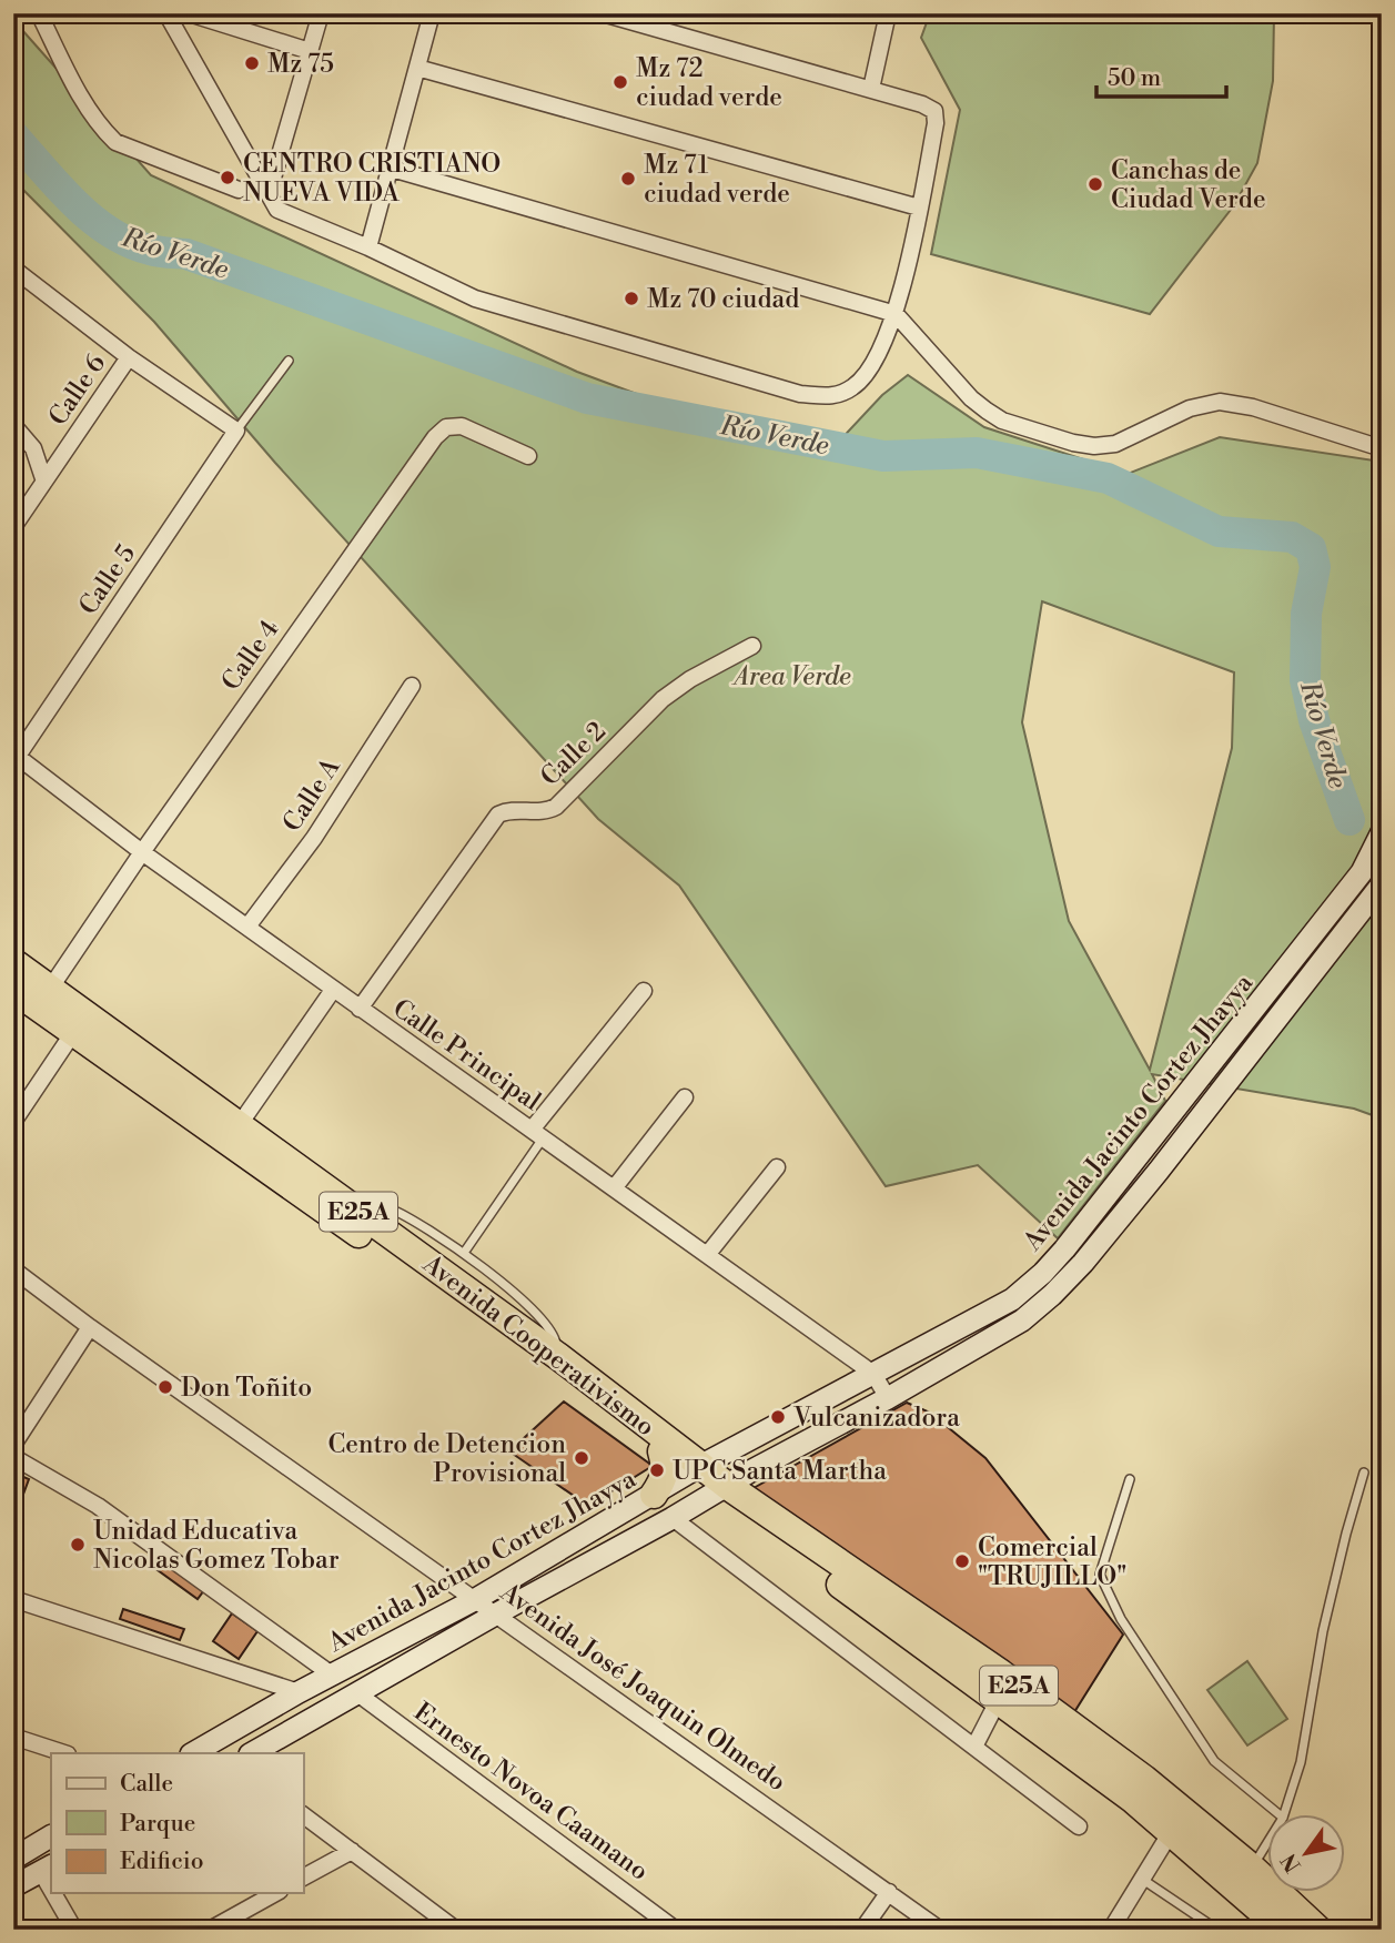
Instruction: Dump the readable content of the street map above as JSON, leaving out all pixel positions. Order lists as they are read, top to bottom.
{
  "streets": {
    "highway": ["E25A", "Avenida Cooperativismo"],
    "street": [
      "Calle 6",
      "Calle 5",
      "Calle 4",
      "Calle 2",
      "Calle A",
      "Calle Principal",
      "Avenida Jacinto Cortez Jhayya",
      "Avenida José Joaquin Olmedo",
      "Ernesto Novoa Caamano"
    ]
  },
  "crossings": [
    ["Calle 5", "Calle Principal"],
    ["Calle 4", "Calle Principal"],
    ["Calle 4", "Avenida Cooperativismo"],
    ["Calle 2", "Calle Principal"],
    ["Calle A", "Calle Principal"],
    ["Calle Principal", "Avenida Jacinto Cortez Jhayya"],
    ["Avenida Jacinto Cortez Jhayya", "Avenida Cooperativismo"],
    ["Avenida Jacinto Cortez Jhayya", "Avenida José Joaquin Olmedo"]
  ],
  "water": ["Río Verde"],
  "parks": ["Area Verde"],
  "places": [
    "Mz 75",
    "Mz 72 ciudad verde",
    "CENTRO CRISTIANO NUEVA VIDA",
    "Mz 71 ciudad verde",
    "Canchas de Ciudad Verde",
    "Mz 70 ciudad",
    "Don Toñito",
    "Vulcanizadora",
    "Centro de Detencion Provisional",
    "UPC Santa Martha",
    "Unidad Educativa Nicolas Gomez Tobar",
    "Comercial \"TRUJILLO\""
  ],
  "legend": ["Calle", "Parque", "Edificio"],
  "scale_bar": "50 m",
  "north": "bottom left"
}
